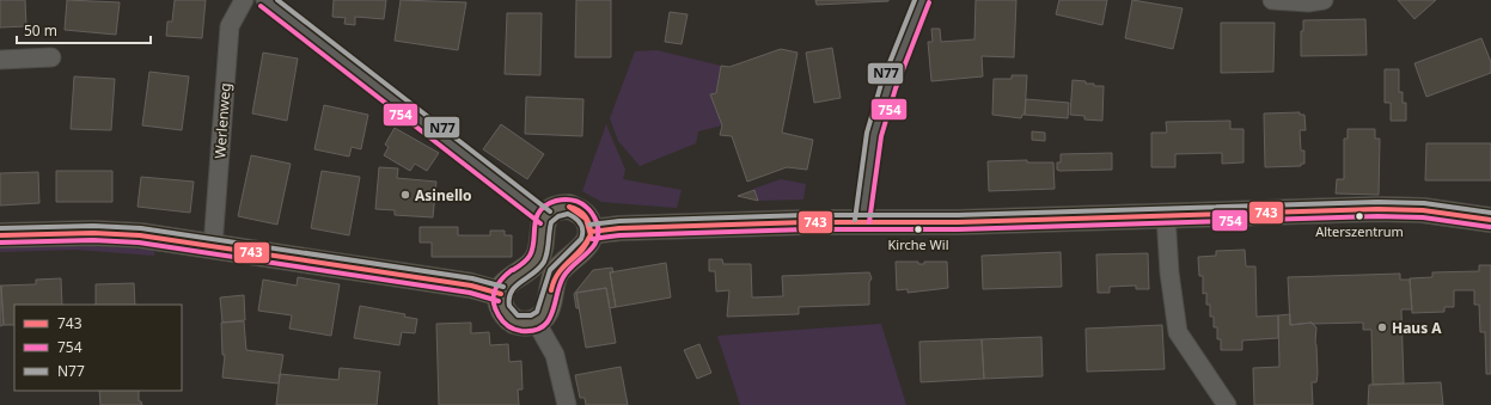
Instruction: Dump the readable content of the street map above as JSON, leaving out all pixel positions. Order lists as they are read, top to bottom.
{
  "streets": {
    "street": ["Werlenweg"]
  },
  "places": [
    "Asinello",
    "Alterszentrum",
    "Kirche Wil",
    "Haus A"
  ],
  "lines": ["transit line N77", "transit line 754", "transit line 743"],
  "legend": ["743", "754", "N77"],
  "scale_bar": "50 m"
}
